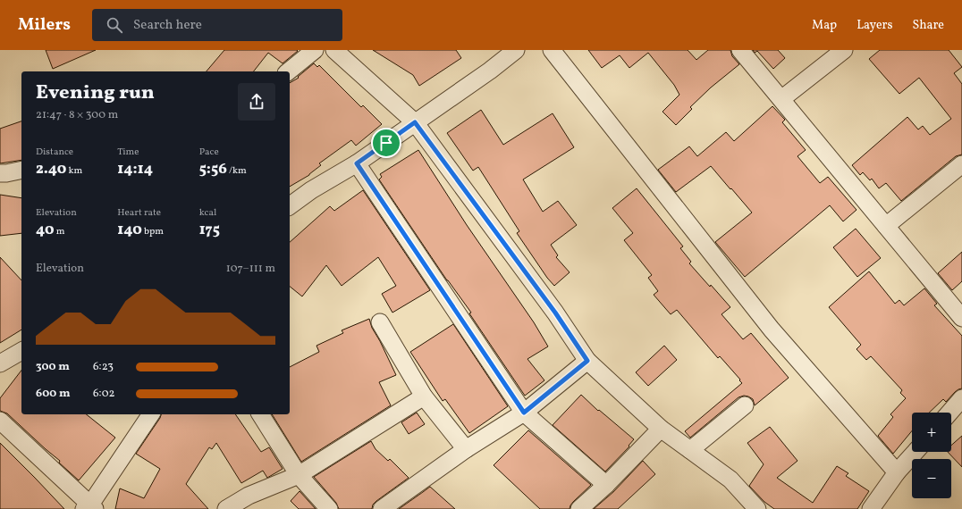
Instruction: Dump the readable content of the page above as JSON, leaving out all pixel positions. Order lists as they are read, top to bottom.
{
  "page": {
    "header": "Milers",
    "search": "Search here",
    "nav": ["Map", "Layers", "Share"],
    "heading": ["Evening run", "21:47 · 8 × 300 m"],
    "stats": [
      ["Distance", "2.40 km"],
      ["Time", "14:14"],
      ["Pace", "5:56 /km"],
      ["Elevation", "40 m"],
      ["Heart rate", "140 bpm"],
      ["kcal", "175"]
    ],
    "chart": ["Elevation", "107–111 m"],
    "list": [
      {
        "name": "300 m",
        "note": "6:23"
      },
      {
        "name": "600 m",
        "note": "6:02"
      }
    ],
    "map_buttons": ["+", "−"]
  }
}
